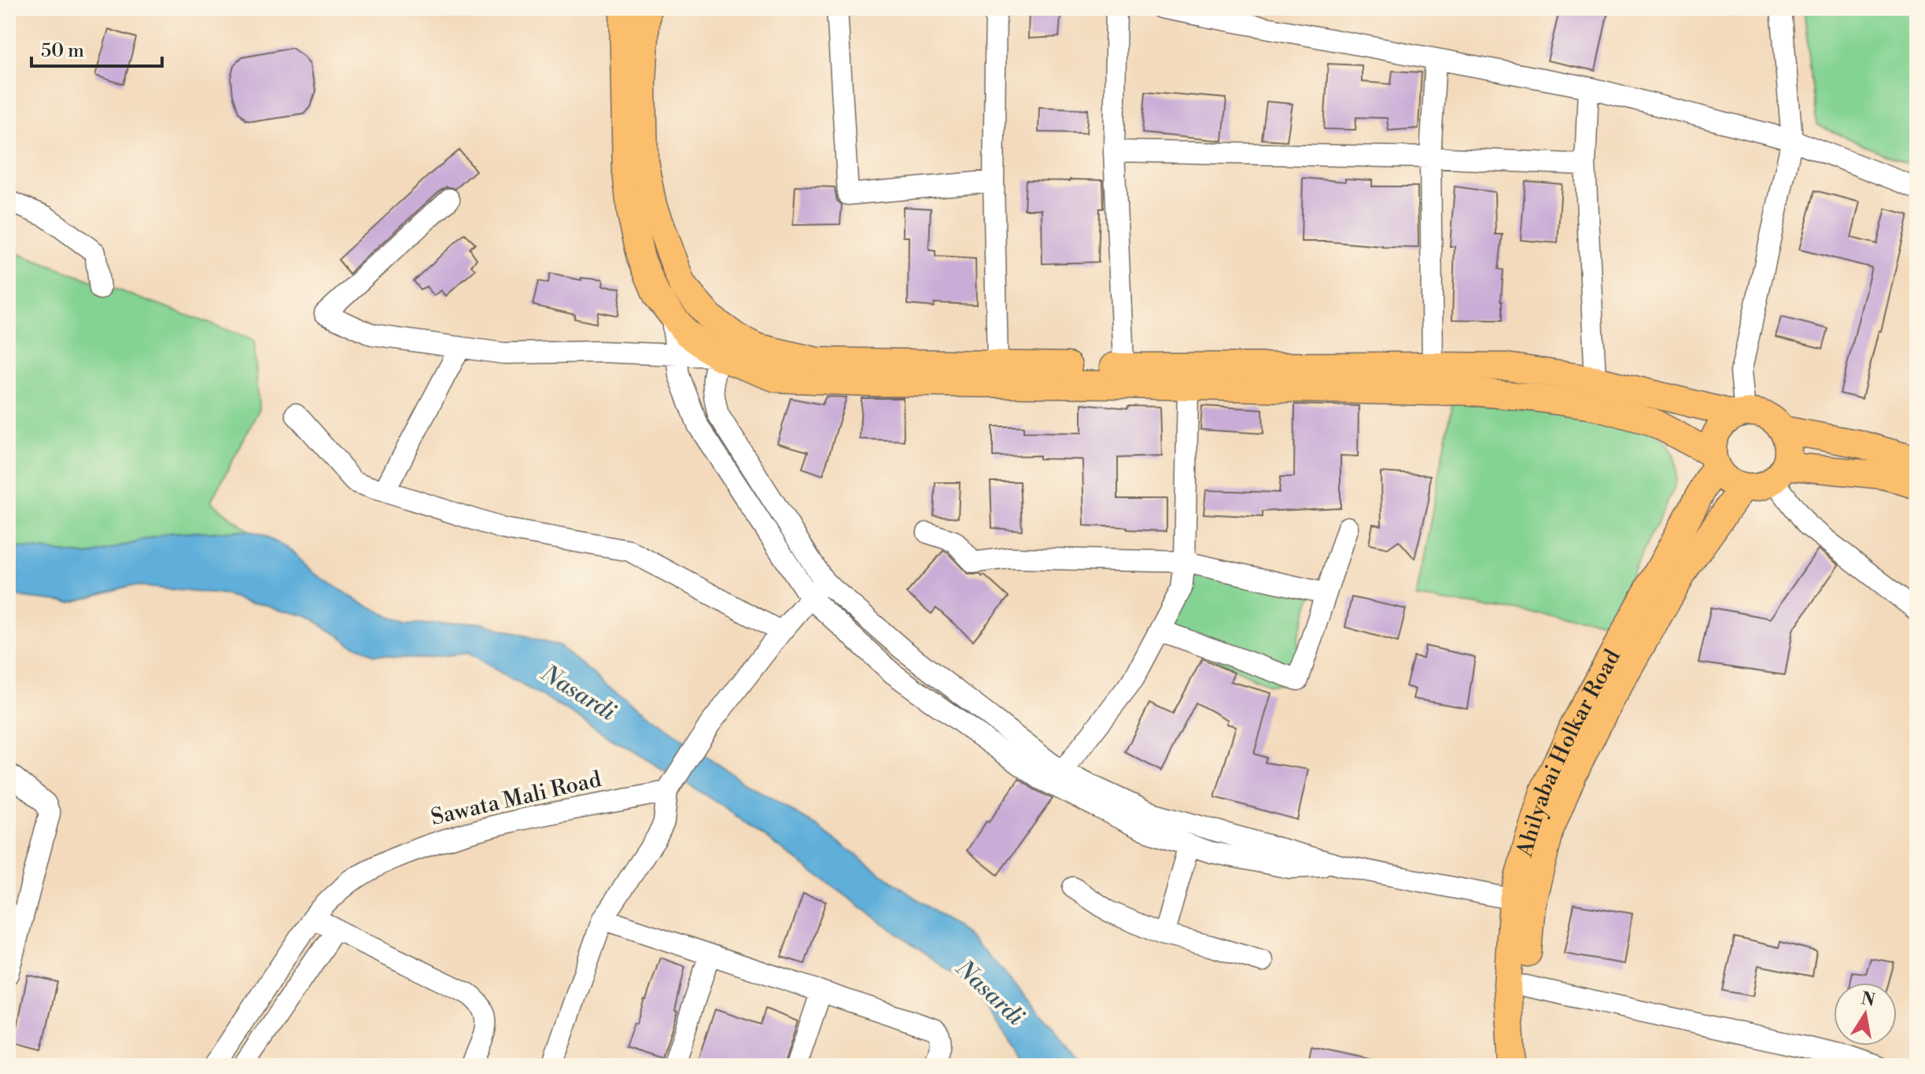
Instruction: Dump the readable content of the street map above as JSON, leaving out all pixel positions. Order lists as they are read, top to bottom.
{
  "streets": {
    "main road": ["Ahilyabai Holkar Road"],
    "street": ["Sawata Mali Road"]
  },
  "water": ["Nasardi"],
  "scale_bar": "50 m",
  "north": "top"
}
